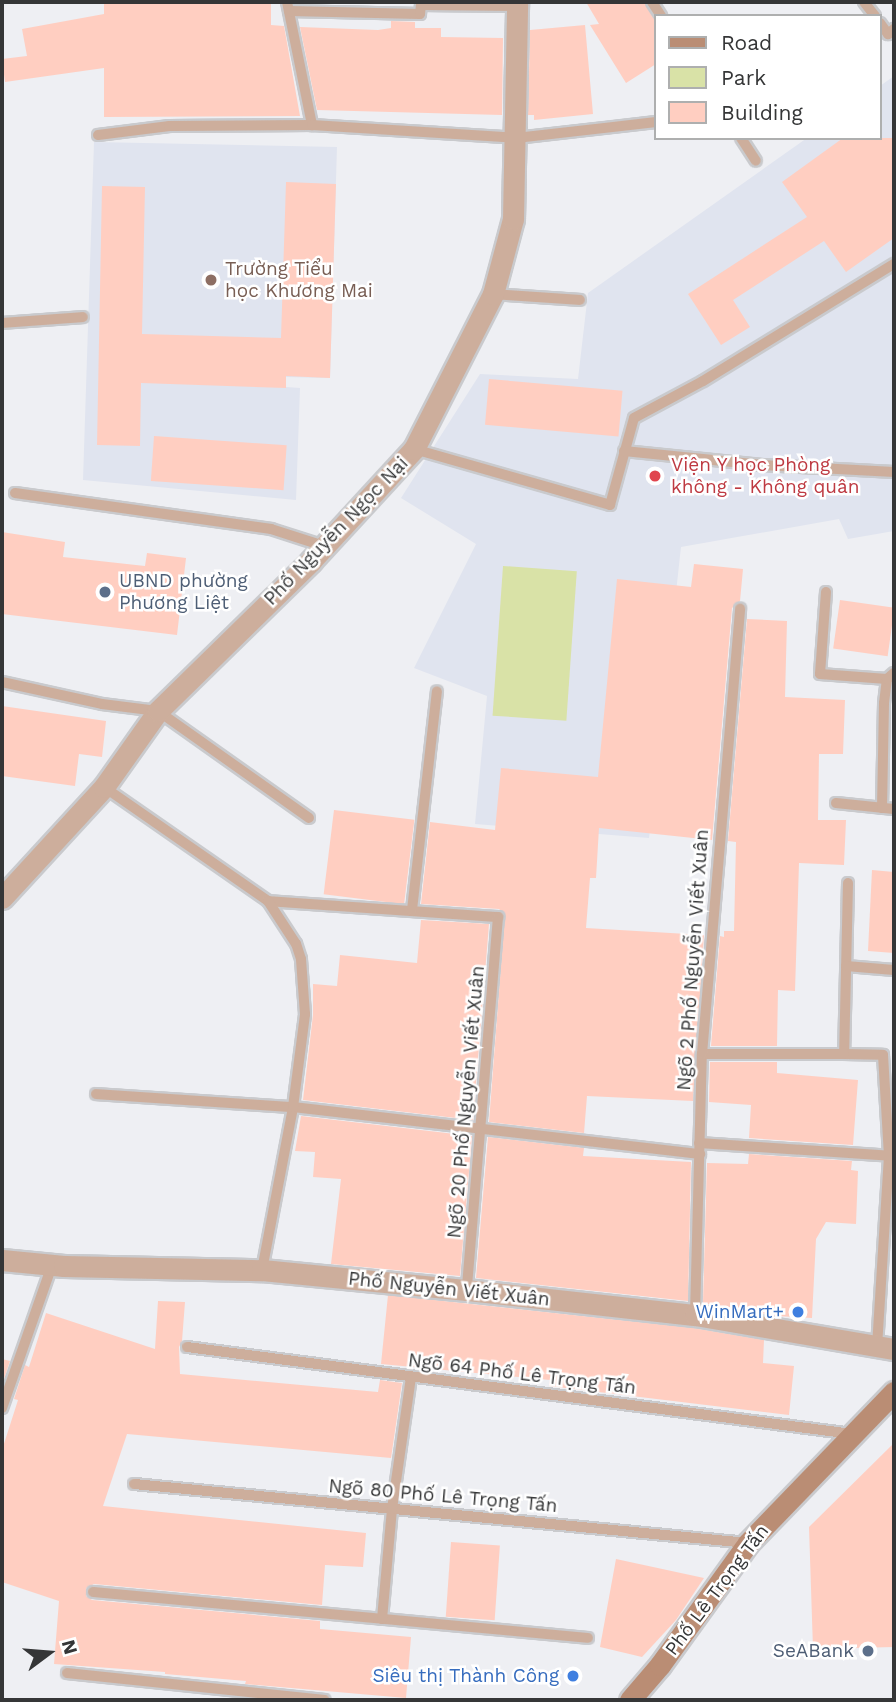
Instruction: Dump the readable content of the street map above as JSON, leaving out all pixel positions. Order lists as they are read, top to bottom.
{
  "streets": {
    "main road": ["Phố Lê Trọng Tấn"],
    "street": ["Phố Nguyễn Ngọc Nại", "Phố Nguyễn Viết Xuân"],
    "lane": [
      "Ngõ 2 Phố Nguyễn Viết Xuân",
      "Ngõ 20 Phố Nguyễn Viết Xuân",
      "Ngõ 64 Phố Lê Trọng Tấn",
      "Ngõ 80 Phố Lê Trọng Tấn"
    ]
  },
  "crossings": [
    ["Ngõ 2 Phố Nguyễn Viết Xuân", "Phố Nguyễn Viết Xuân"],
    ["Ngõ 20 Phố Nguyễn Viết Xuân", "Phố Nguyễn Viết Xuân"],
    ["Ngõ 64 Phố Lê Trọng Tấn", "Phố Lê Trọng Tấn"],
    ["Ngõ 80 Phố Lê Trọng Tấn", "Phố Lê Trọng Tấn"]
  ],
  "places": [
    "Trường Tiểu học Khương Mai",
    "Viện Y học Phòng không - Không quân",
    "UBND phường Phương Liệt",
    "WinMart+",
    "SeABank",
    "Siêu thị Thành Công"
  ],
  "legend": ["Road", "Park", "Building"],
  "north": "right"
}
